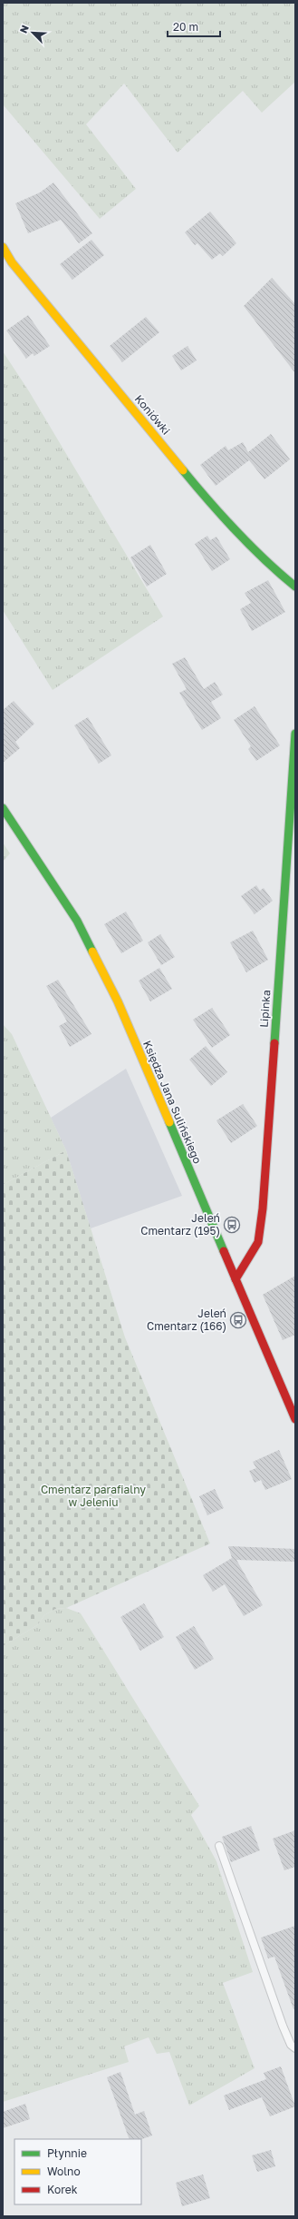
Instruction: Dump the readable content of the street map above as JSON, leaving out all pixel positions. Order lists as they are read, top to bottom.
{
  "streets": {
    "street": ["Koniówki", "Lipinka", "Księdza Jana Sulińskiego"]
  },
  "crossings": [
    ["Lipinka", "Księdza Jana Sulińskiego"]
  ],
  "parks": ["Cmentarz parafialny w Jeleniu"],
  "places": {
    "bus stop": ["Jeleń Cmentarz (195)", "Jeleń Cmentarz (166)"]
  },
  "legend": ["Płynnie", "Wolno", "Korek"],
  "scale_bar": "20 m",
  "north": "top left"
}
